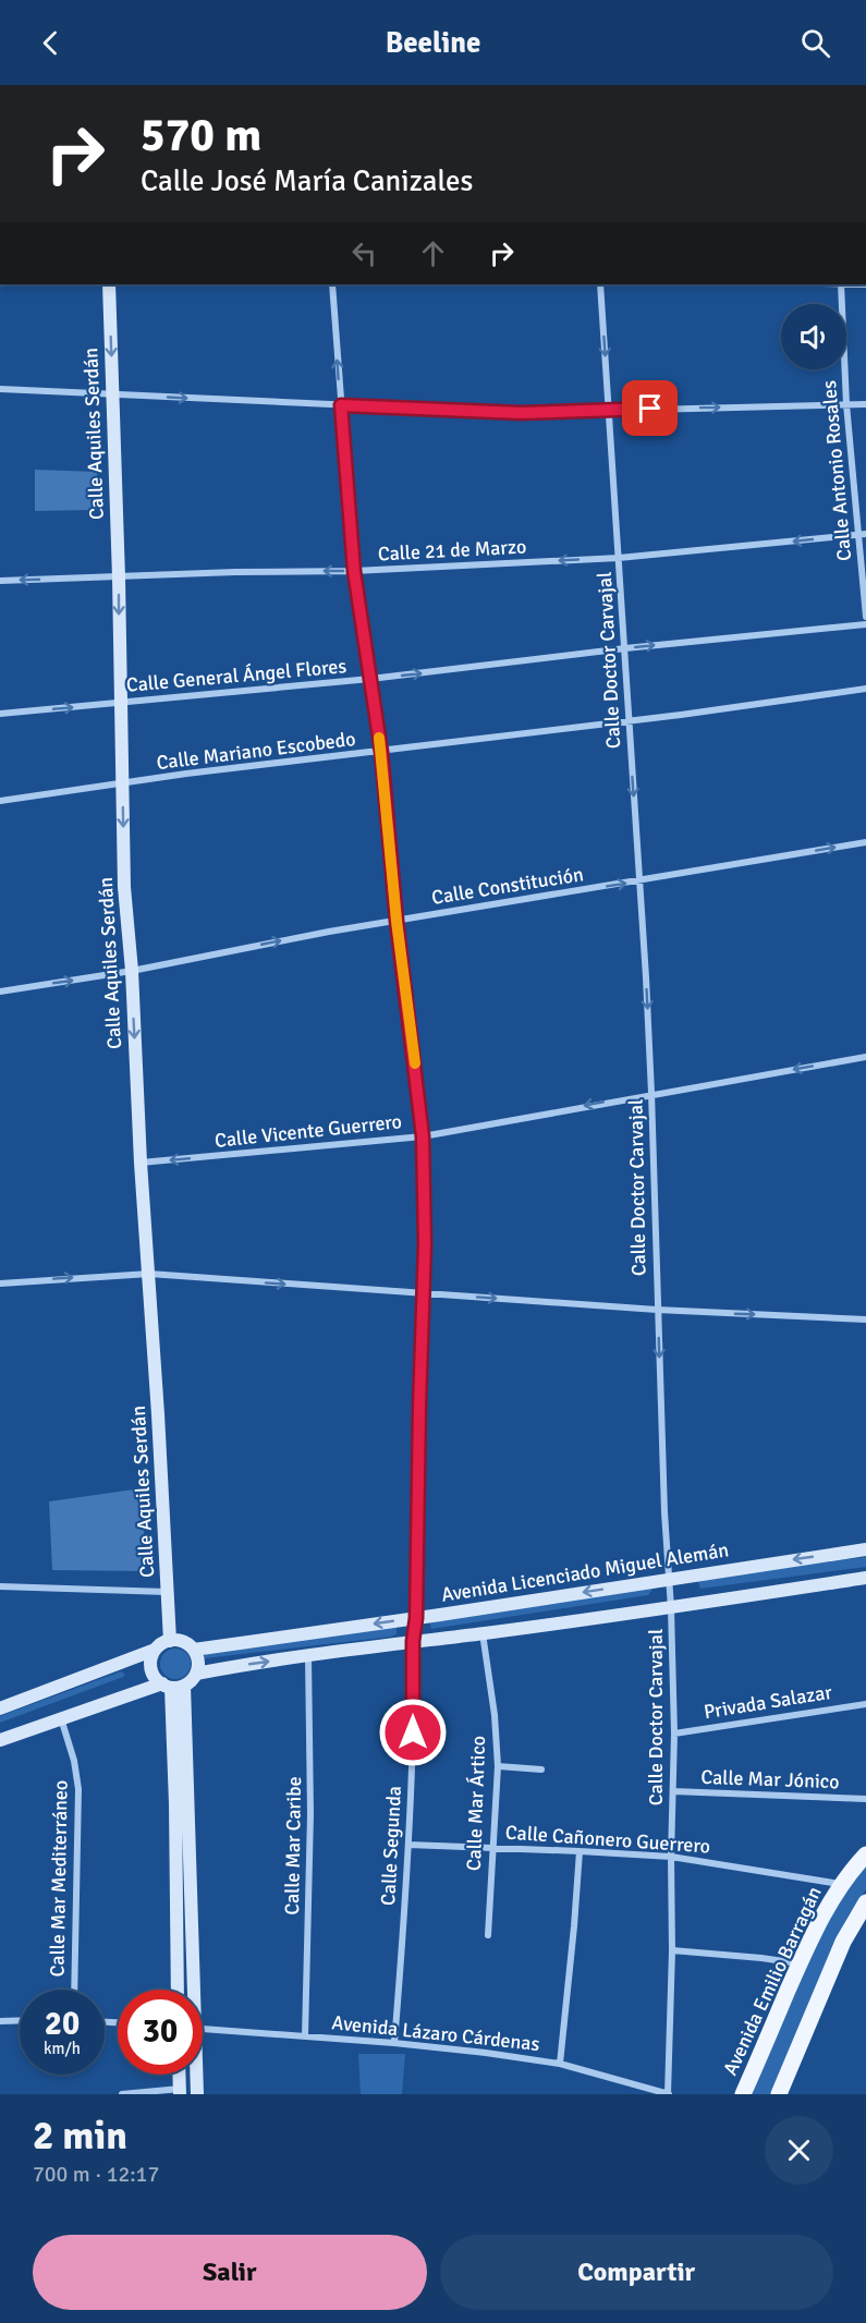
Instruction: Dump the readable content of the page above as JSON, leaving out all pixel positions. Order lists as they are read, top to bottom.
{
  "streets": {
    "main road": ["Avenida Emilio Barragán"],
    "street": [
      "Calle Aquiles Serdán",
      "Calle Antonio Rosales",
      "Calle 21 de Marzo",
      "Calle Doctor Carvajal",
      "Calle General Ángel Flores",
      "Calle Mariano Escobedo",
      "Calle Constitución",
      "Calle Vicente Guerrero",
      "Avenida Licenciado Miguel Alemán",
      "Privada Salazar",
      "Calle Mar Jónico",
      "Calle Mar Ártico",
      "Calle Cañonero Guerrero",
      "Calle Mar Caribe",
      "Calle Segunda",
      "Calle Mar Mediterráneo",
      "Avenida Lázaro Cárdenas"
    ]
  },
  "crossings": [
    ["Calle Aquiles Serdán", "Calle 21 de Marzo"],
    ["Calle Aquiles Serdán", "Calle General Ángel Flores"],
    ["Calle Aquiles Serdán", "Calle Mariano Escobedo"],
    ["Calle Aquiles Serdán", "Calle Constitución"],
    ["Calle Aquiles Serdán", "Calle Vicente Guerrero"],
    ["Calle Aquiles Serdán", "Avenida Licenciado Miguel Alemán"],
    ["Calle Antonio Rosales", "Calle 21 de Marzo"],
    ["Calle 21 de Marzo", "Calle Doctor Carvajal"],
    ["Calle 21 de Marzo", "Calle Segunda"],
    ["Calle Doctor Carvajal", "Calle General Ángel Flores"],
    ["Calle Doctor Carvajal", "Calle Mariano Escobedo"],
    ["Calle Doctor Carvajal", "Calle Constitución"],
    ["Calle Doctor Carvajal", "Calle Vicente Guerrero"],
    ["Calle Doctor Carvajal", "Avenida Licenciado Miguel Alemán"],
    ["Calle Doctor Carvajal", "Privada Salazar"],
    ["Calle Doctor Carvajal", "Calle Mar Jónico"],
    ["Calle Doctor Carvajal", "Calle Cañonero Guerrero"],
    ["Calle Doctor Carvajal", "Avenida Lázaro Cárdenas"],
    ["Calle General Ángel Flores", "Calle Segunda"],
    ["Calle Mariano Escobedo", "Calle Segunda"],
    ["Calle Constitución", "Calle Segunda"],
    ["Calle Vicente Guerrero", "Calle Segunda"],
    ["Avenida Licenciado Miguel Alemán", "Calle Segunda"],
    ["Calle Mar Ártico", "Calle Cañonero Guerrero"],
    ["Calle Cañonero Guerrero", "Calle Segunda"],
    ["Calle Cañonero Guerrero", "Avenida Emilio Barragán"],
    ["Calle Mar Caribe", "Avenida Lázaro Cárdenas"],
    ["Calle Segunda", "Avenida Lázaro Cárdenas"]
  ],
  "one_way": [
    "Calle Aquiles Serdán",
    "Calle 21 de Marzo",
    "Calle Doctor Carvajal",
    "Calle General Ángel Flores",
    "Calle Constitución",
    "Calle Vicente Guerrero"
  ],
  "page": {
    "header": "Beeline",
    "turn": ["570 m", "Calle José María Canizales"],
    "speed": "20 km/h",
    "limit": "30",
    "heading": ["2 min", "700 m · 12:17"],
    "buttons": ["Salir", "Compartir"]
  }
}
